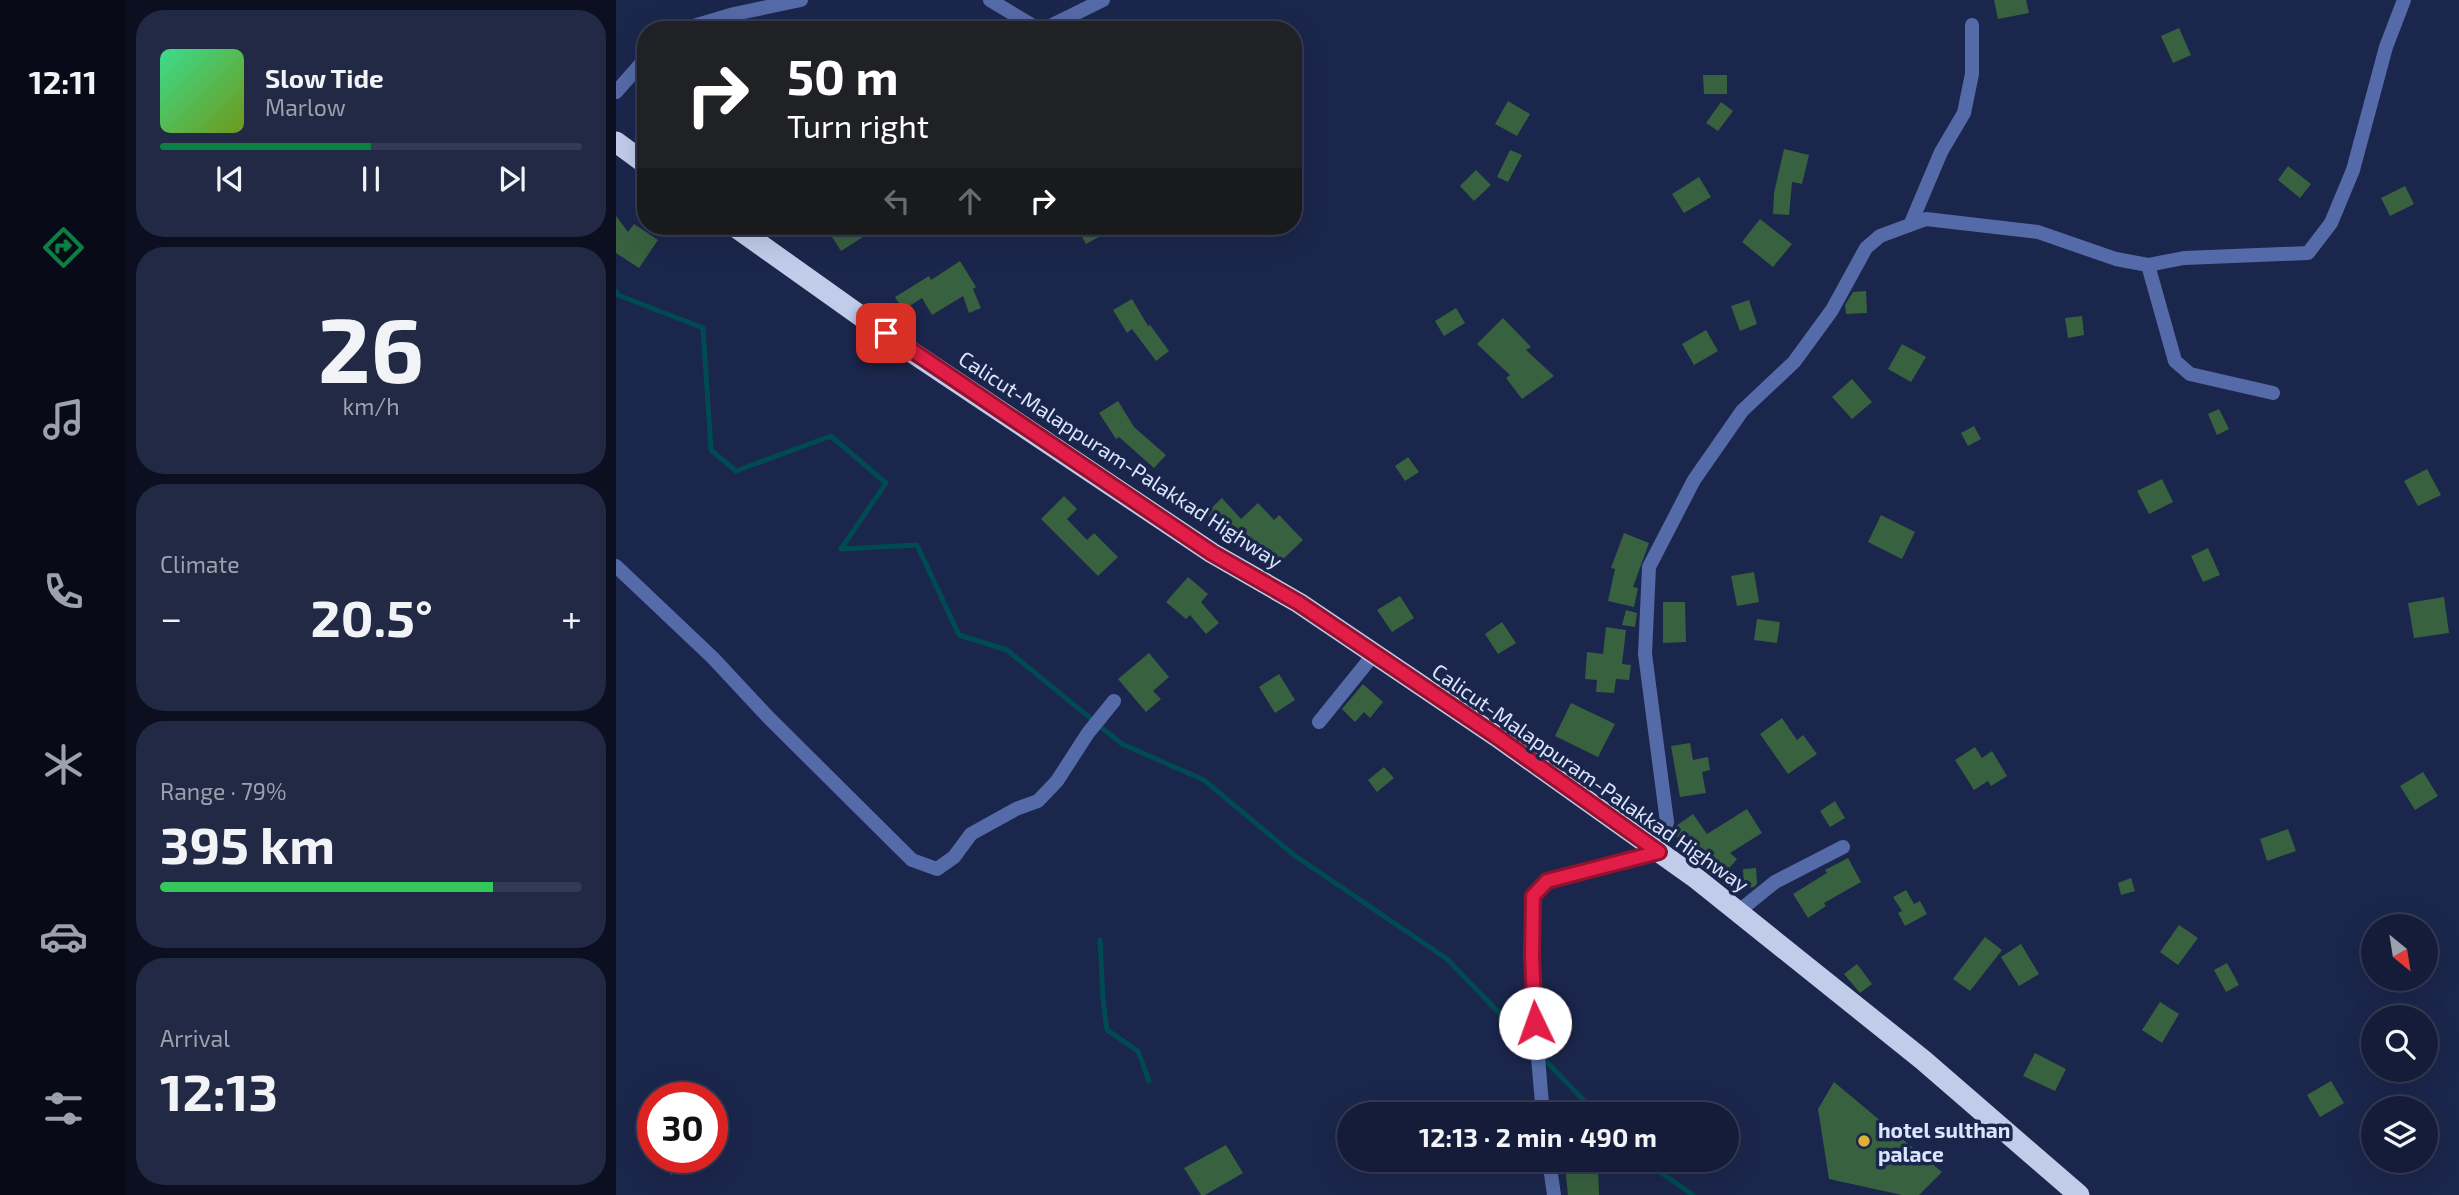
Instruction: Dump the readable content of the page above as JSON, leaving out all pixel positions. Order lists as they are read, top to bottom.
{
  "streets": {
    "highway": ["Calicut-Malappuram-Palakkad Highway"]
  },
  "places": ["hotel sulthan palace"],
  "north": "bottom right",
  "page": {
    "tabs": "12:11",
    "turn": ["50 m", "Turn right"],
    "song": ["Slow Tide", "Marlow"],
    "tile": [
      ["26", "km/h"],
      "Climate",
      ["Range · 79%", "395 km"],
      ["Arrival", "12:13"]
    ],
    "heat": ["−", "20.5°", "+"],
    "limit": "30",
    "trip": "12:13 · 2 min · 490 m"
  }
}
